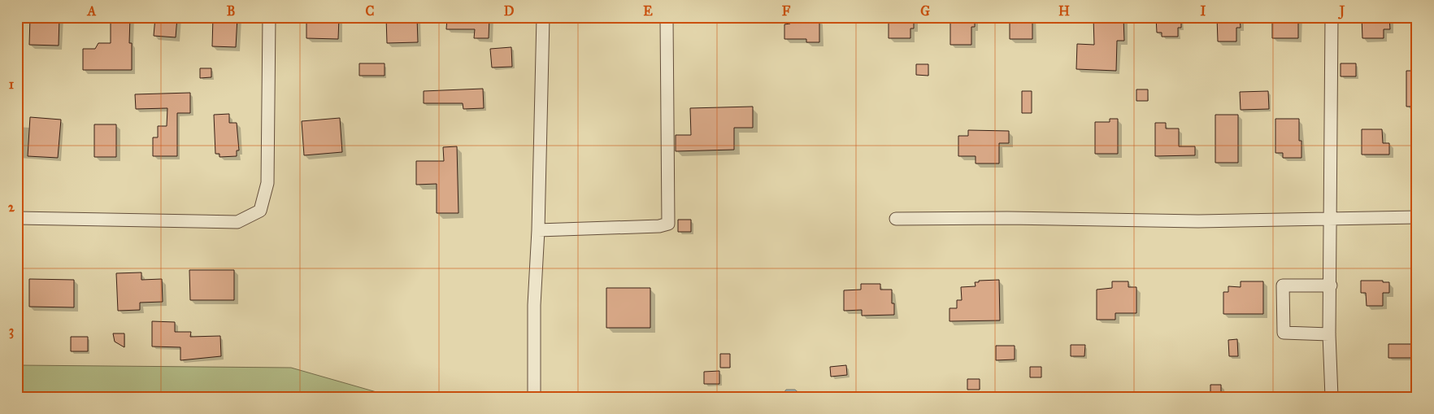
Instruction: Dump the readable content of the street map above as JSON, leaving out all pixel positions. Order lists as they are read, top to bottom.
{
  "grid": {
    "columns": [
      "A",
      "B",
      "C",
      "D",
      "E",
      "F",
      "G",
      "H",
      "I",
      "J"
    ],
    "rows": ["1", "2", "3"]
  }
}
